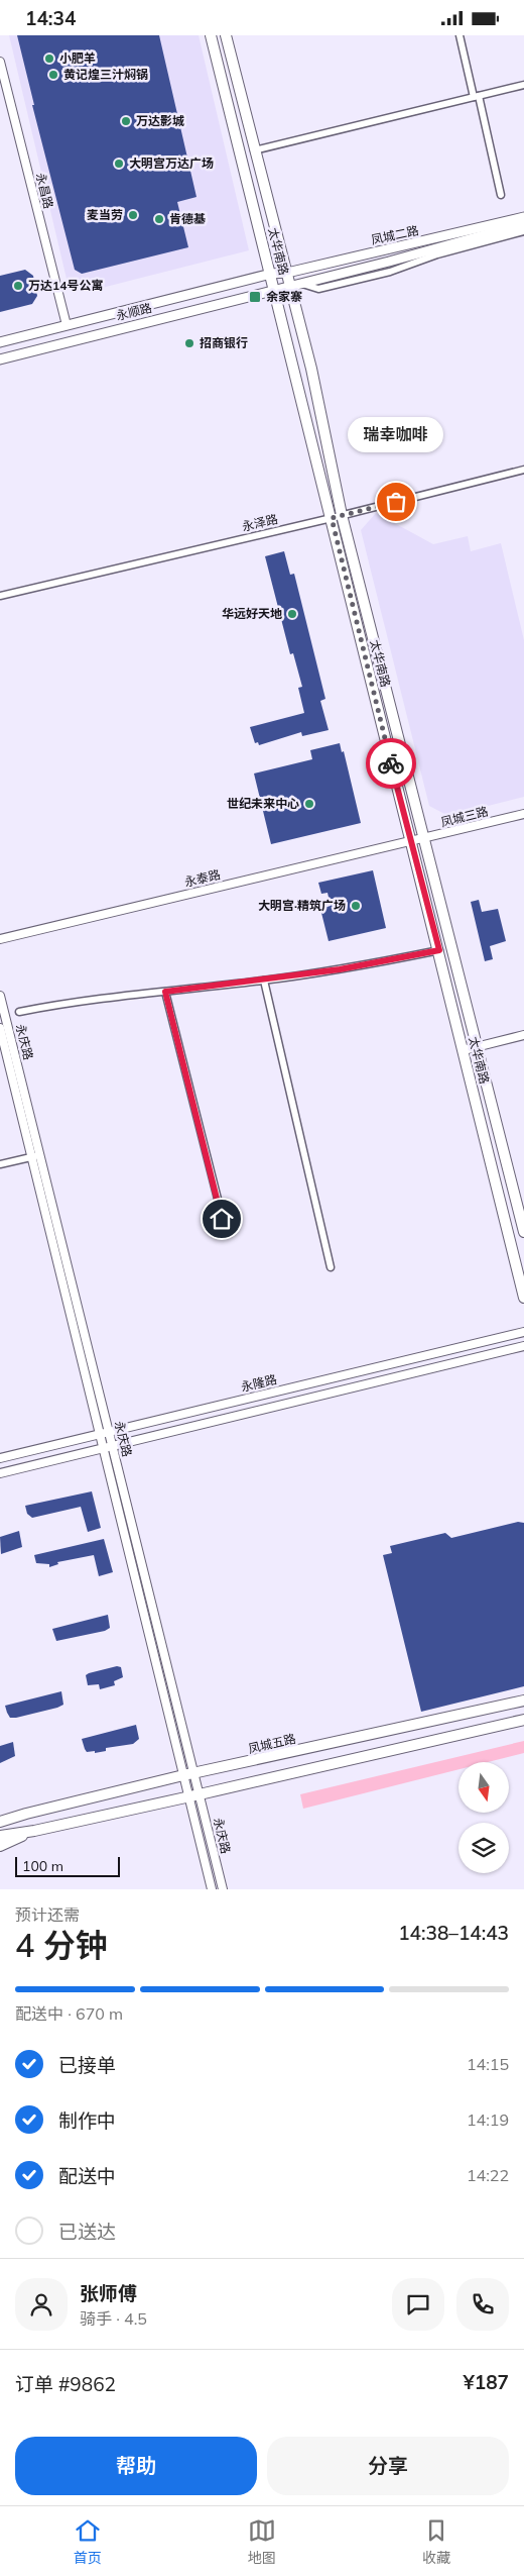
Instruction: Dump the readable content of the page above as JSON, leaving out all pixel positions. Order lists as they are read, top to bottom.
{
  "streets": {
    "main road": [
      "凤城二路",
      "太华南路",
      "永顺路",
      "凤城五路"
    ],
    "street": [
      "永昌路",
      "永泽路",
      "凤城三路",
      "永泰路",
      "永庆路",
      "永隆路"
    ]
  },
  "crossings": [
    ["永昌路", "永顺路"],
    ["凤城二路", "太华南路"],
    ["凤城二路", "永顺路"],
    ["太华南路", "永顺路"],
    ["太华南路", "永泽路"],
    ["太华南路", "凤城三路"],
    ["太华南路", "永泰路"],
    ["凤城三路", "永泰路"],
    ["永庆路", "永隆路"],
    ["永庆路", "凤城五路"]
  ],
  "places": {
    "other": [
      "小肥羊",
      "黄记煌三汁焖锅",
      "万达影城",
      "大明宫万达广场",
      "麦当劳",
      "肯德基",
      "万达14号公寓",
      "招商银行",
      "瑞幸咖啡",
      "华远好天地",
      "世纪未来中心",
      "大明宫·精筑广场"
    ],
    "transit": ["余家寨"]
  },
  "scale_bar": "100 m",
  "north": "bottom",
  "page": {
    "status": "14:34",
    "bubble": "瑞幸咖啡",
    "scale": "100 m",
    "heading": ["4 分钟", "预计还需", "14:38–14:43"],
    "panel": [
      "张师傅",
      "骑手 · 4.5",
      "订单 #9862",
      "¥187"
    ],
    "bar": "配送中 · 670 m",
    "list": [
      ["已接单", "14:15"],
      ["制作中", "14:19"],
      ["配送中", "14:22"],
      "已送达"
    ],
    "buttons": ["帮助", "分享"],
    "tabs": ["首页", "地图", "收藏"]
  }
}
